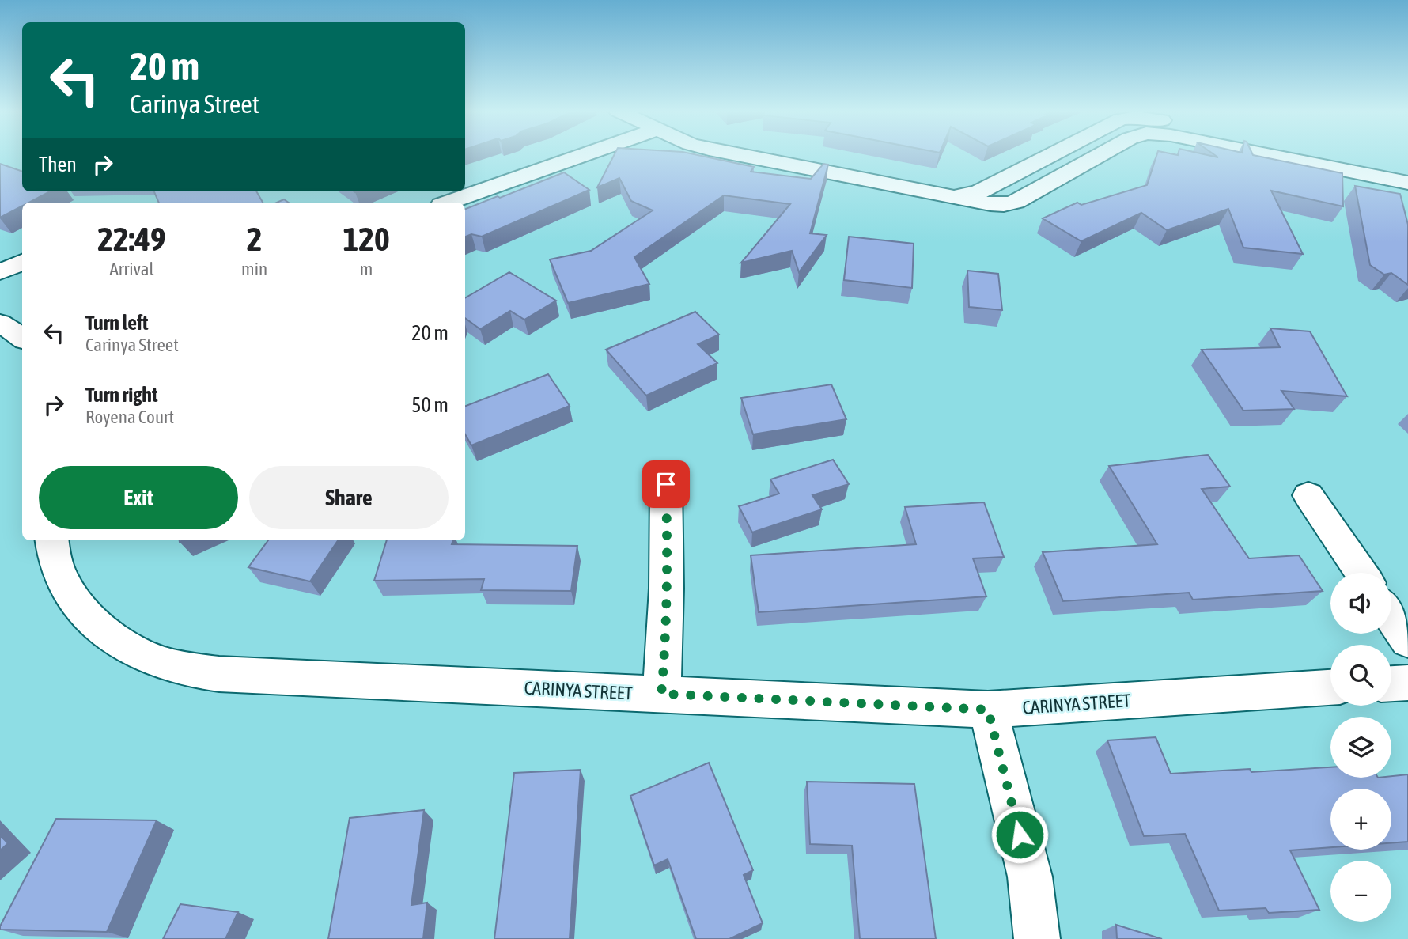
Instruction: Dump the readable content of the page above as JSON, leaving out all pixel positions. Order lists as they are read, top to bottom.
{
  "streets": {
    "street": ["CARINYA STREET"]
  },
  "page": {
    "turn": ["20 m", "Carinya Street"],
    "then": "Then",
    "eta": [
      "22:49",
      "Arrival",
      "2",
      "min",
      "120",
      "m"
    ],
    "list": [
      {
        "name": "Turn left",
        "note": "Carinya Street",
        "value": "20 m"
      },
      {
        "name": "Turn right",
        "note": "Royena Court",
        "value": "50 m"
      }
    ],
    "buttons": ["Exit", "Share"],
    "map_buttons": ["+", "−"]
  }
}
